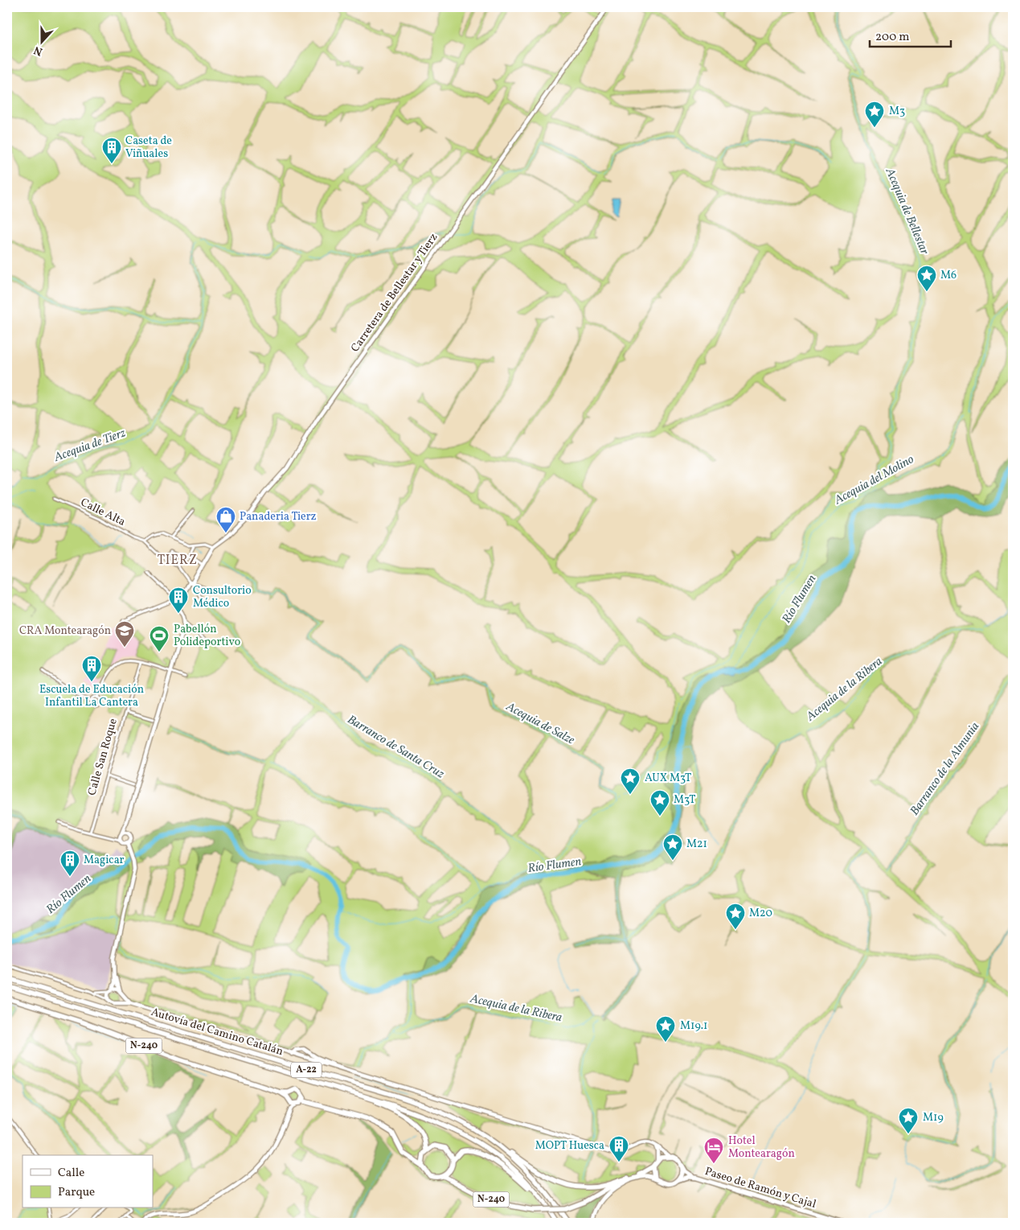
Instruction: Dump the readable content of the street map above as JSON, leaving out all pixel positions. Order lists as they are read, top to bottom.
{
  "streets": {
    "highway": ["Autovía del Camino Catalán", "N-240", "A-22"],
    "main road": ["Paseo de Ramón y Cajal"],
    "street": ["Carretera de Bellestar y Tierz", "Calle Alta", "Calle San Roque"]
  },
  "crossings": [
    ["Carretera de Bellestar y Tierz", "Calle Alta"]
  ],
  "districts": ["TIERZ"],
  "water": [
    "Acequia de Bellestar",
    "Acequia de Tierz",
    "Acequia del Molino",
    "Río Flumen",
    "Acequia de la Ribera",
    "Acequia de Salze",
    "Barranco de Santa Cruz",
    "Barranco de la Almunia"
  ],
  "places": {
    "place": [
      "M3",
      "M6",
      "AUX M3T",
      "M3T",
      "M21",
      "M20",
      "M19.1",
      "M19"
    ],
    "building": [
      "Caseta de Viñuales",
      "Consultorio Médico",
      "Escuela de Educación Infantil La Cantera",
      "Magicar",
      "MOPT Huesca"
    ],
    "shop": ["Panaderia Tierz"],
    "school or university": ["CRA Montearagón"],
    "sports": ["Pabellón Polideportivo"],
    "hotel": ["Hotel Montearagón"]
  },
  "legend": ["Calle", "Parque"],
  "scale_bar": "200 m",
  "north": "bottom"
}
